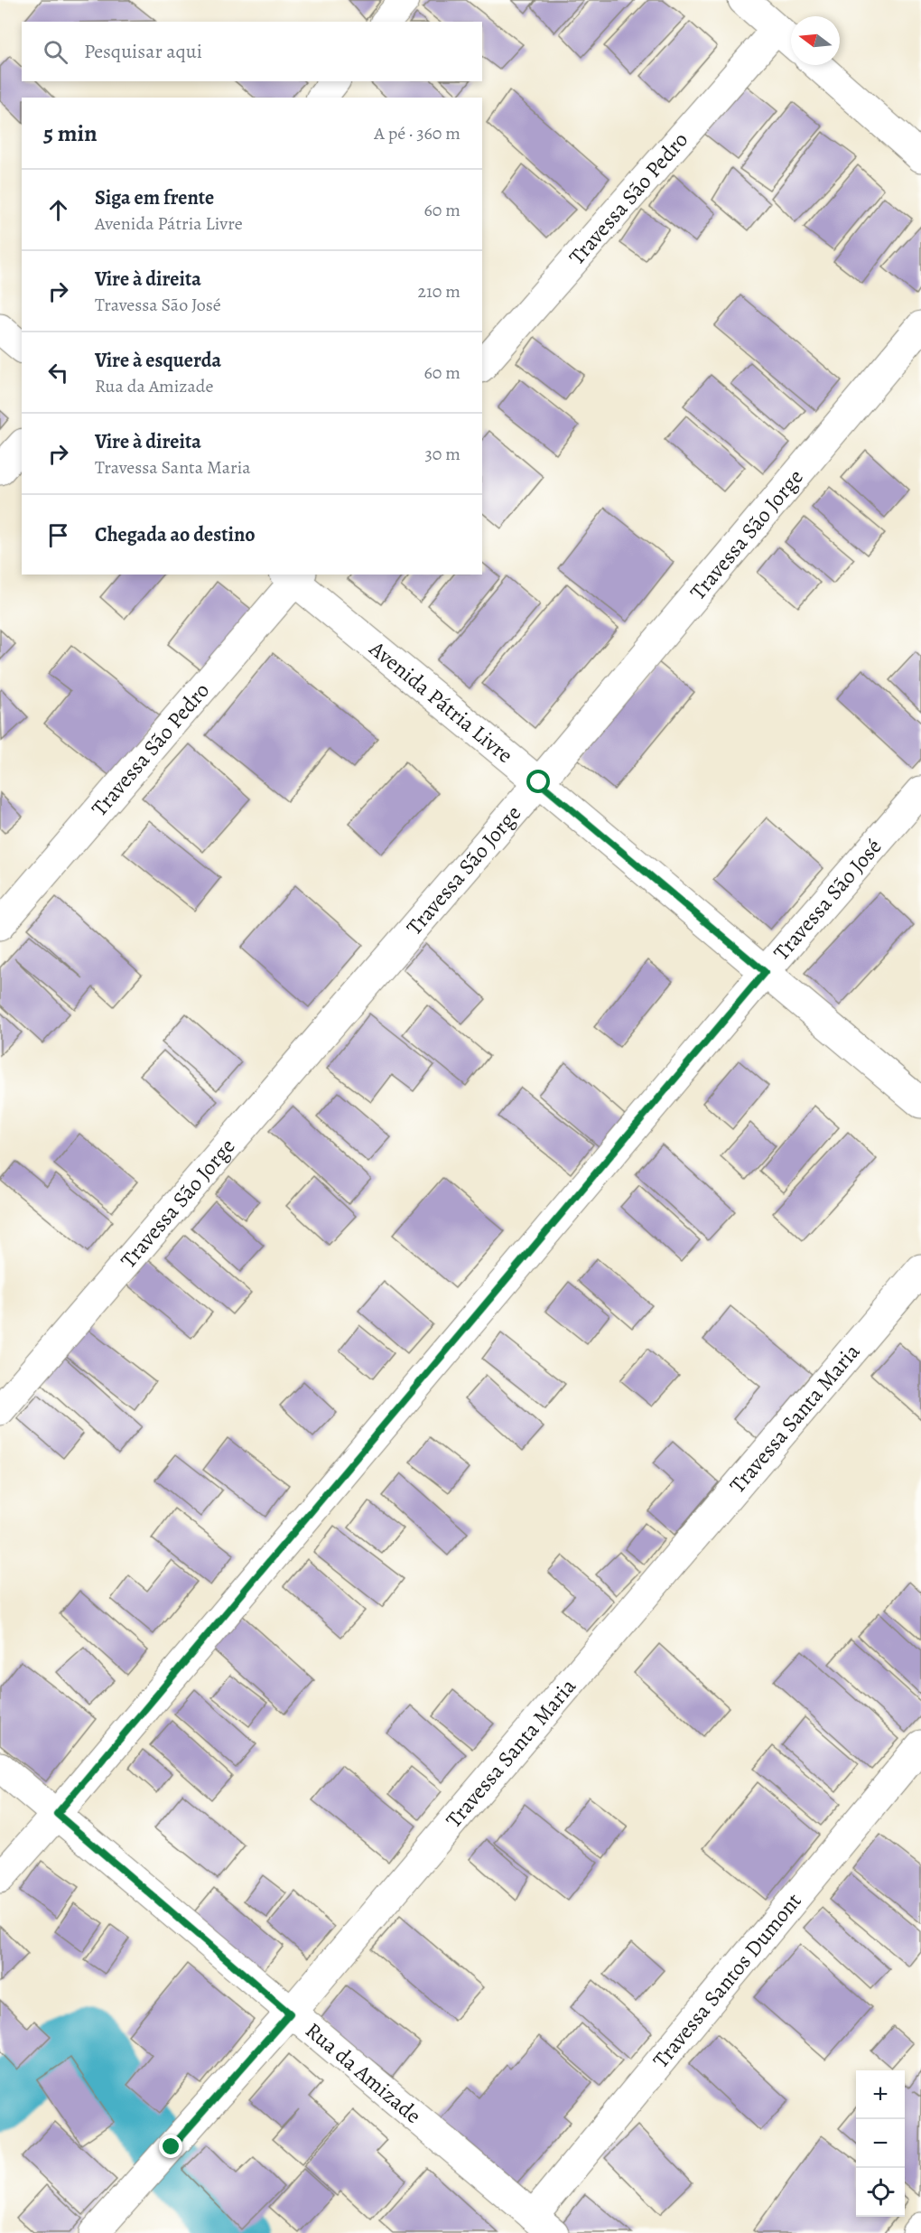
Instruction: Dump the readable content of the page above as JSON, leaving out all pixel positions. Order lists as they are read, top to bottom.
{
  "streets": {
    "street": [
      "Travessa São Pedro",
      "Travessa São Jorge",
      "Avenida Pátria Livre",
      "Travessa São José",
      "Travessa Santa Maria",
      "Travessa Santos Dumont",
      "Rua da Amizade"
    ]
  },
  "crossings": [
    ["Travessa São Pedro", "Avenida Pátria Livre"],
    ["Travessa São Jorge", "Avenida Pátria Livre"],
    ["Avenida Pátria Livre", "Travessa São José"],
    ["Travessa São José", "Rua da Amizade"],
    ["Travessa Santa Maria", "Rua da Amizade"],
    ["Travessa Santos Dumont", "Rua da Amizade"]
  ],
  "north": "left",
  "page": {
    "search": "Pesquisar aqui",
    "heading": ["5 min", "A pé · 360 m"],
    "list": [
      ["Siga em frente", "Avenida Pátria Livre", "60 m"],
      ["Vire à direita", "Travessa São José", "210 m"],
      ["Vire à esquerda", "Rua da Amizade", "60 m"],
      ["Vire à direita", "Travessa Santa Maria", "30 m"],
      "Chegada ao destino"
    ],
    "map_buttons": ["+", "−"]
  }
}
